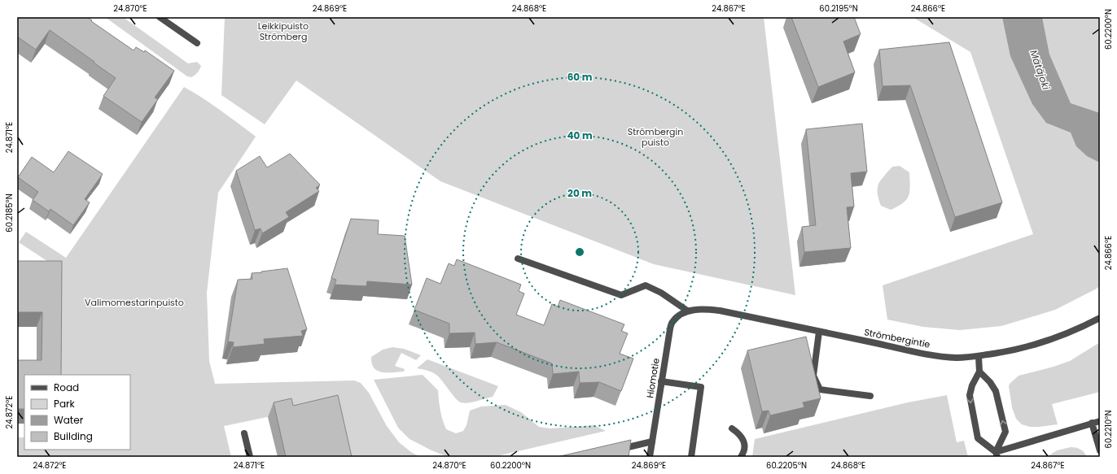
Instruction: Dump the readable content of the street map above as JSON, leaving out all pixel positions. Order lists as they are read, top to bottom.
{
  "streets": {
    "street": ["Strömbergintie", "Hiomotie"]
  },
  "crossings": [
    ["Strömbergintie", "Hiomotie"]
  ],
  "water": ["Mätäjoki"],
  "parks": ["Leikkipuisto Strömberg", "Strömbergin puisto", "Valimomestarinpuisto"],
  "legend": [
    "Road",
    "Park",
    "Water",
    "Building"
  ],
  "coordinates": [
    "24.870°E",
    "24.869°E",
    "24.868°E",
    "24.867°E",
    "60.2195°N",
    "24.866°E",
    "60.2200°N",
    "24.871°E",
    "60.2185°N",
    "24.872°E",
    "60.2210°N",
    "60.2205°N"
  ],
  "rings": ["60 m", "40 m", "20 m"]
}
